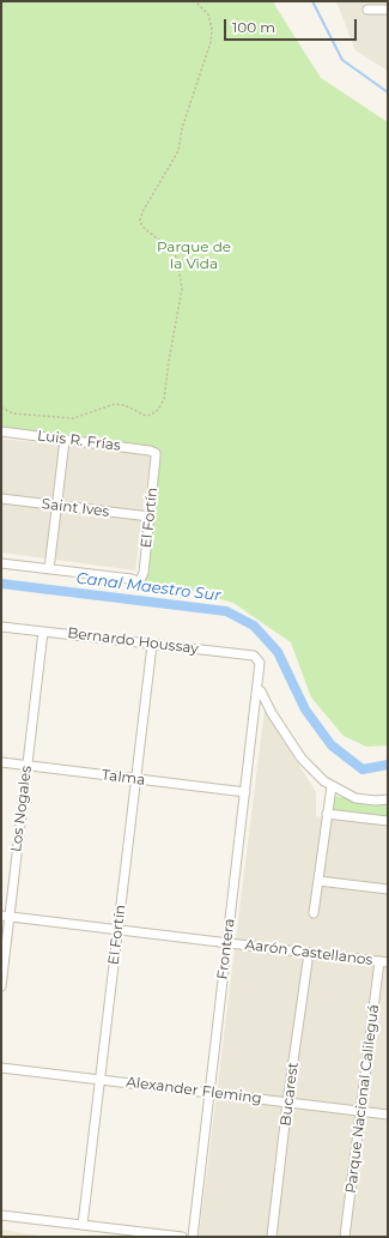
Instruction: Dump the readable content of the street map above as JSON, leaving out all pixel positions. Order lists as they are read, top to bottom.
{
  "streets": {
    "street": [
      "Luis R. Frías",
      "Saint Ives",
      "El Fortín",
      "Bernardo Houssay",
      "Talma",
      "Los Nogales",
      "Frontera",
      "Aarón Castellanos",
      "Alexander Fleming",
      "Bucarest",
      "Parque Nacional Calileguá"
    ]
  },
  "crossings": [
    ["Luis R. Frías", "El Fortín"],
    ["Saint Ives", "El Fortín"],
    ["El Fortín", "Bernardo Houssay"],
    ["El Fortín", "Talma"],
    ["El Fortín", "Aarón Castellanos"],
    ["El Fortín", "Alexander Fleming"],
    ["Bernardo Houssay", "Los Nogales"],
    ["Bernardo Houssay", "Frontera"],
    ["Talma", "Los Nogales"],
    ["Talma", "Frontera"],
    ["Los Nogales", "Aarón Castellanos"],
    ["Frontera", "Aarón Castellanos"],
    ["Frontera", "Alexander Fleming"],
    ["Aarón Castellanos", "Bucarest"],
    ["Aarón Castellanos", "Parque Nacional Calileguá"],
    ["Alexander Fleming", "Bucarest"],
    ["Alexander Fleming", "Parque Nacional Calileguá"]
  ],
  "water": ["Canal Maestro Sur"],
  "parks": ["Parque de la Vida"],
  "scale_bar": "100 m"
}
